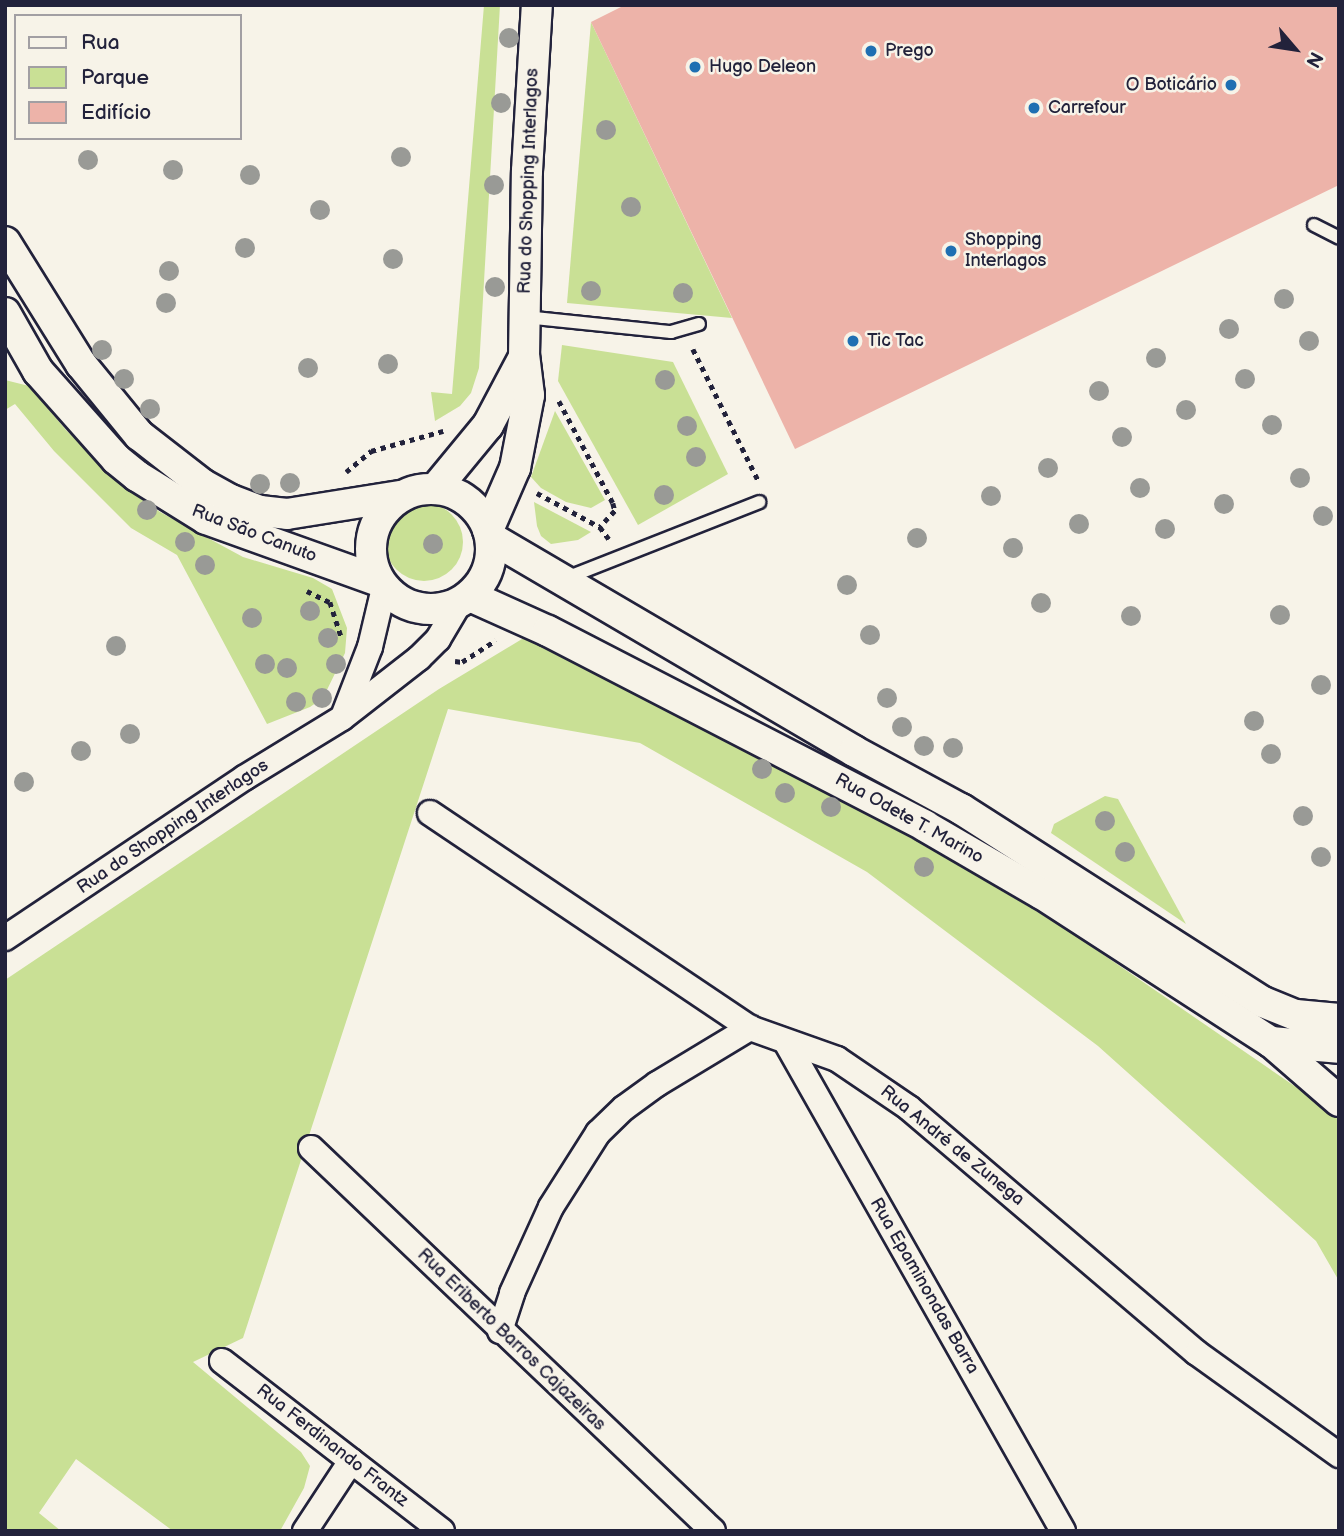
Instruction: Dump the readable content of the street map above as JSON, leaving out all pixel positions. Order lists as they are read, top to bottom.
{
  "streets": {
    "street": [
      "Rua do Shopping Interlagos",
      "Rua São Canuto",
      "Rua Odete T. Marino",
      "Rua André de Zunega",
      "Rua Epaminondas Barra",
      "Rua Eriberto Barros Cajazeiras",
      "Rua Ferdinando Frantz"
    ]
  },
  "crossings": [
    ["Rua do Shopping Interlagos", "Rua São Canuto"],
    ["Rua do Shopping Interlagos", "Rua Odete T. Marino"],
    ["Rua São Canuto", "Rua Odete T. Marino"],
    ["Rua André de Zunega", "Rua Epaminondas Barra"]
  ],
  "places": [
    "Prego",
    "Hugo Deleon",
    "O Boticário",
    "Carrefour",
    "Shopping Interlagos",
    "Tic Tac"
  ],
  "legend": ["Rua", "Parque", "Edifício"],
  "north": "bottom right"
}
